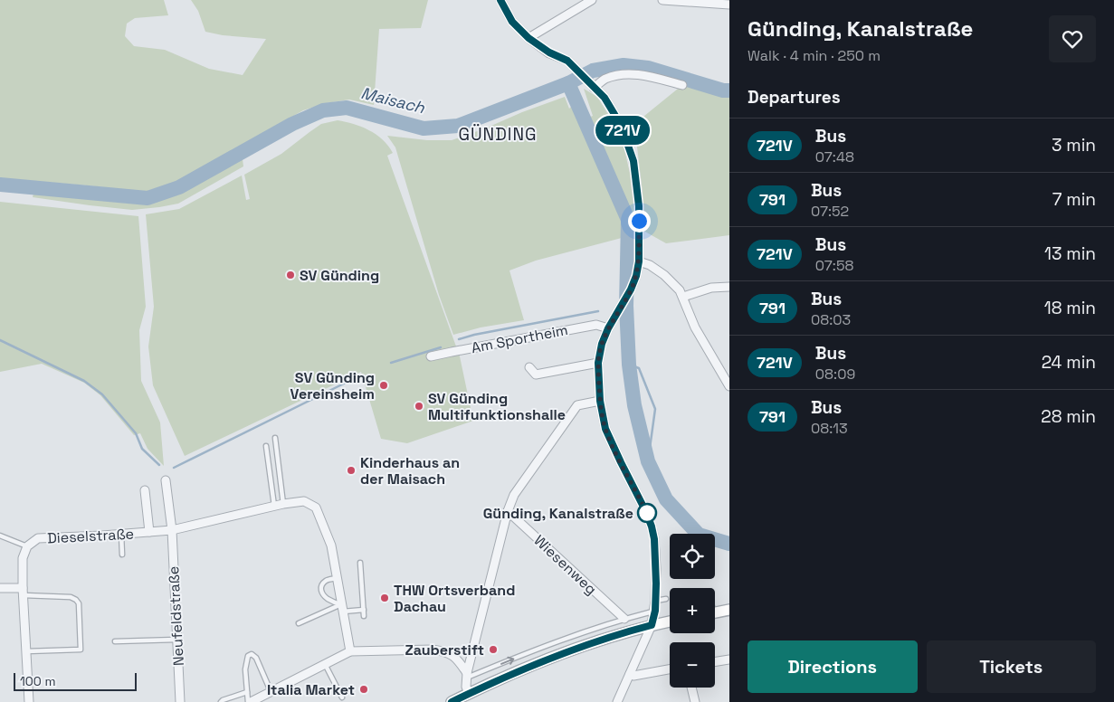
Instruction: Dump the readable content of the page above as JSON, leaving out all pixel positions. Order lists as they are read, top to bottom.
{
  "streets": {
    "street": [
      "Am Sportheim",
      "Dieselstraße",
      "Wiesenweg",
      "Neufeldstraße"
    ]
  },
  "crossings": [
    ["Dieselstraße", "Neufeldstraße"]
  ],
  "districts": ["GÜNDING"],
  "water": ["Maisach"],
  "places": [
    "SV Günding",
    "SV Günding Vereinsheim",
    "SV Günding Multifunktionshalle",
    "Kinderhaus an der Maisach",
    "Günding, Kanalstraße",
    "THW Ortsverband Dachau",
    "Zauberstift",
    "Italia Market"
  ],
  "lines": ["bus line 721V"],
  "scale_bar": "100 m",
  "page": {
    "on_map": "721V",
    "heading": [
      ["Günding, Kanalstraße", "Walk · 4 min · 250 m"],
      "Departures"
    ],
    "list": [
      {
        "mark": "721V",
        "name": "Bus",
        "note": "07:48",
        "value": "3 min"
      },
      {
        "mark": "791",
        "name": "Bus",
        "note": "07:52",
        "value": "7 min"
      },
      {
        "mark": "721V",
        "name": "Bus",
        "note": "07:58",
        "value": "13 min"
      },
      {
        "mark": "791",
        "name": "Bus",
        "note": "08:03",
        "value": "18 min"
      },
      {
        "mark": "721V",
        "name": "Bus",
        "note": "08:09",
        "value": "24 min"
      },
      {
        "mark": "791",
        "name": "Bus",
        "note": "08:13",
        "value": "28 min"
      }
    ],
    "map_buttons": ["+", "−"],
    "buttons": ["Directions", "Tickets"],
    "scale": "100 m"
  }
}
